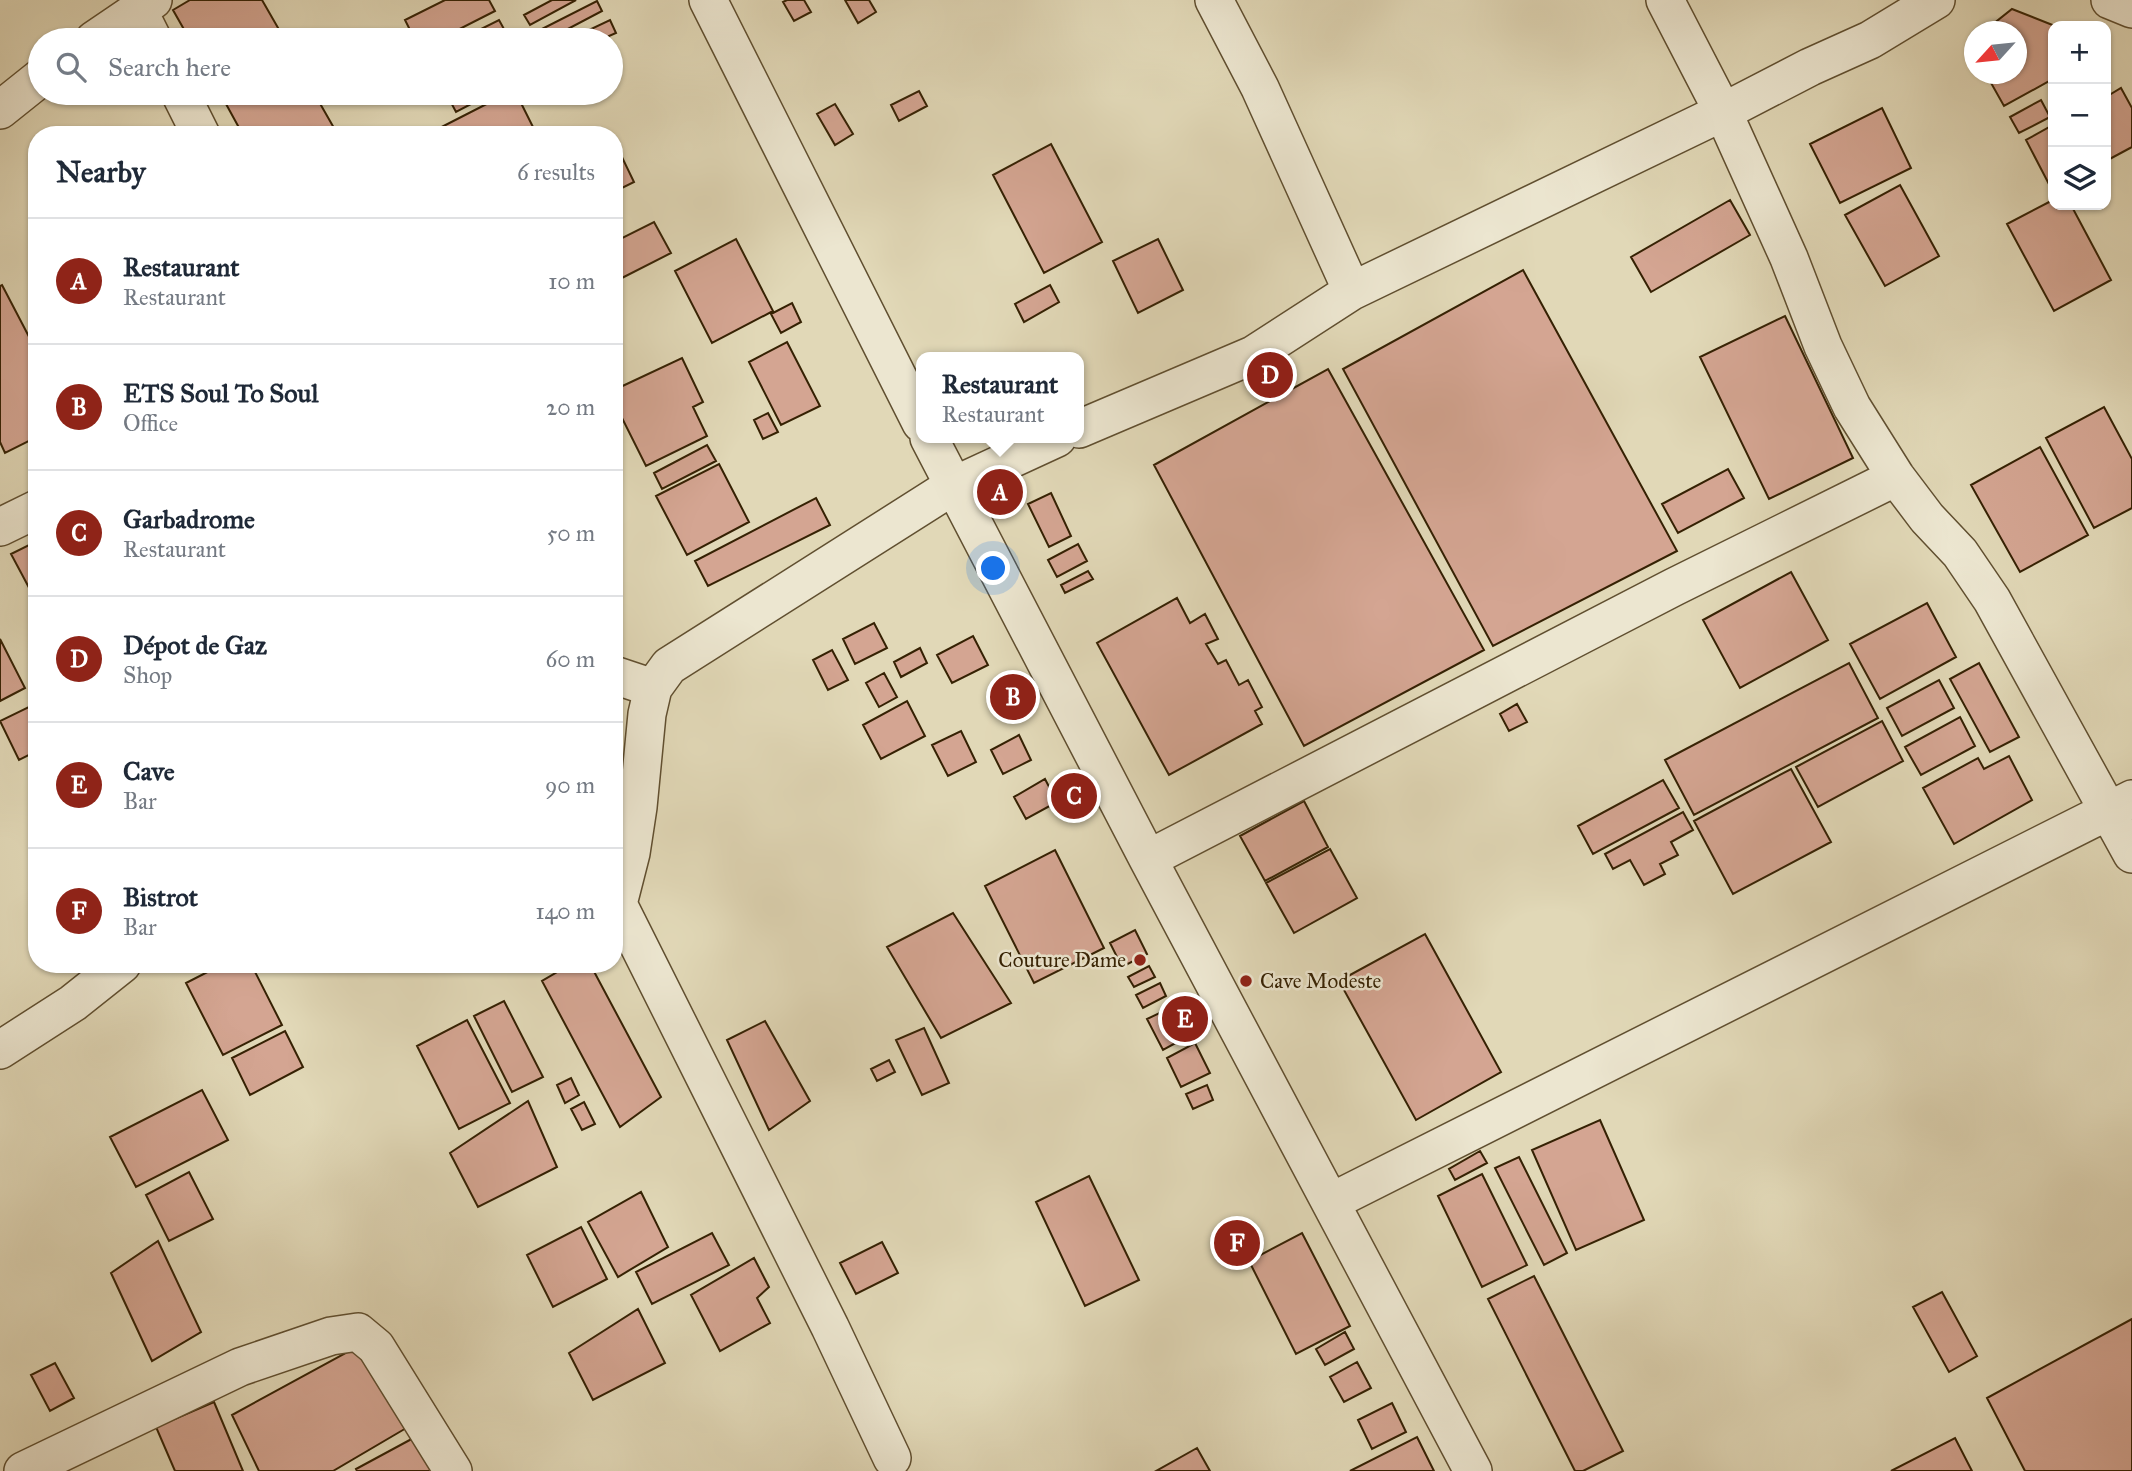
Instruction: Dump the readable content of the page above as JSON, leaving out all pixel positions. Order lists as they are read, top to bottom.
{
  "places": ["Couture Dame", "Cave Modeste"],
  "north": "bottom left",
  "page": {
    "map_buttons": ["+", "−"],
    "search": "Search here",
    "heading": ["Nearby", "6 results"],
    "list": [
      {
        "mark": "A",
        "name": "Restaurant",
        "note": "Restaurant",
        "value": "10 m"
      },
      {
        "mark": "B",
        "name": "ETS Soul To Soul",
        "note": "Office",
        "value": "20 m"
      },
      {
        "mark": "C",
        "name": "Garbadrome",
        "note": "Restaurant",
        "value": "50 m"
      },
      {
        "mark": "D",
        "name": "Dépot de Gaz",
        "note": "Shop",
        "value": "60 m"
      },
      {
        "mark": "E",
        "name": "Cave",
        "note": "Bar",
        "value": "90 m"
      },
      {
        "mark": "F",
        "name": "Bistrot",
        "note": "Bar",
        "value": "140 m"
      }
    ],
    "pins": [
      "D",
      "A",
      "B",
      "C",
      "E",
      "F"
    ],
    "popup": ["Restaurant", "Restaurant"]
  }
}
